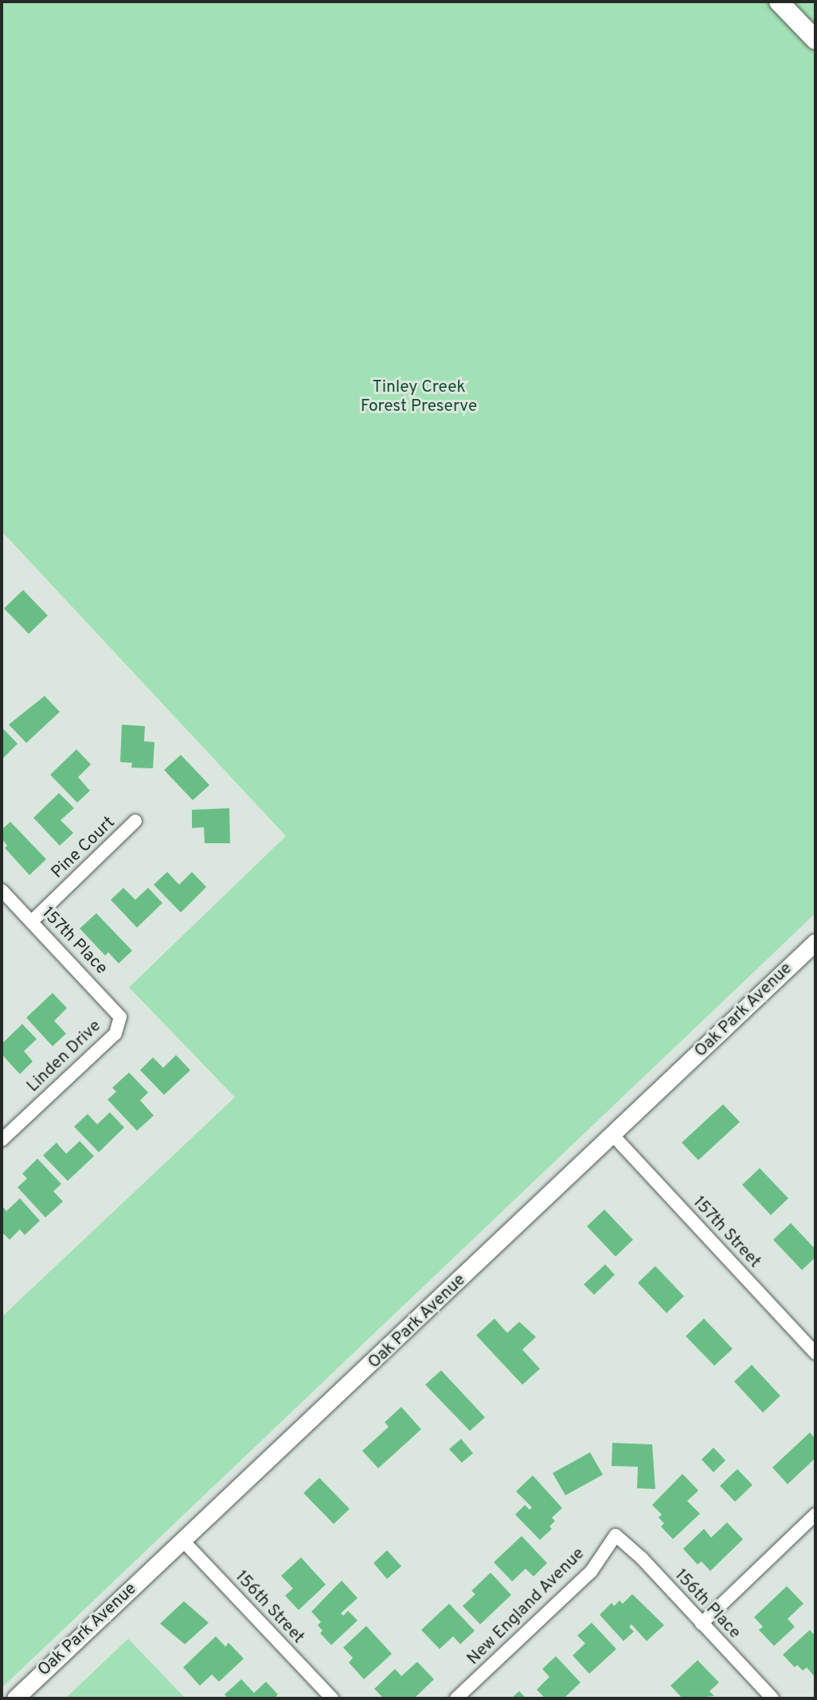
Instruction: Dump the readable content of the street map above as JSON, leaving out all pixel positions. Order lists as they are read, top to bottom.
{
  "streets": {
    "street": [
      "Pine Court",
      "157th Place",
      "Oak Park Avenue",
      "Linden Drive",
      "157th Street",
      "156th Place",
      "New England Avenue",
      "156th Street"
    ]
  },
  "crossings": [
    ["Pine Court", "157th Place"],
    ["157th Place", "Linden Drive"],
    ["Oak Park Avenue", "157th Street"],
    ["Oak Park Avenue", "156th Street"],
    ["156th Place", "New England Avenue"]
  ],
  "parks": ["Tinley Creek Forest Preserve"]
}
